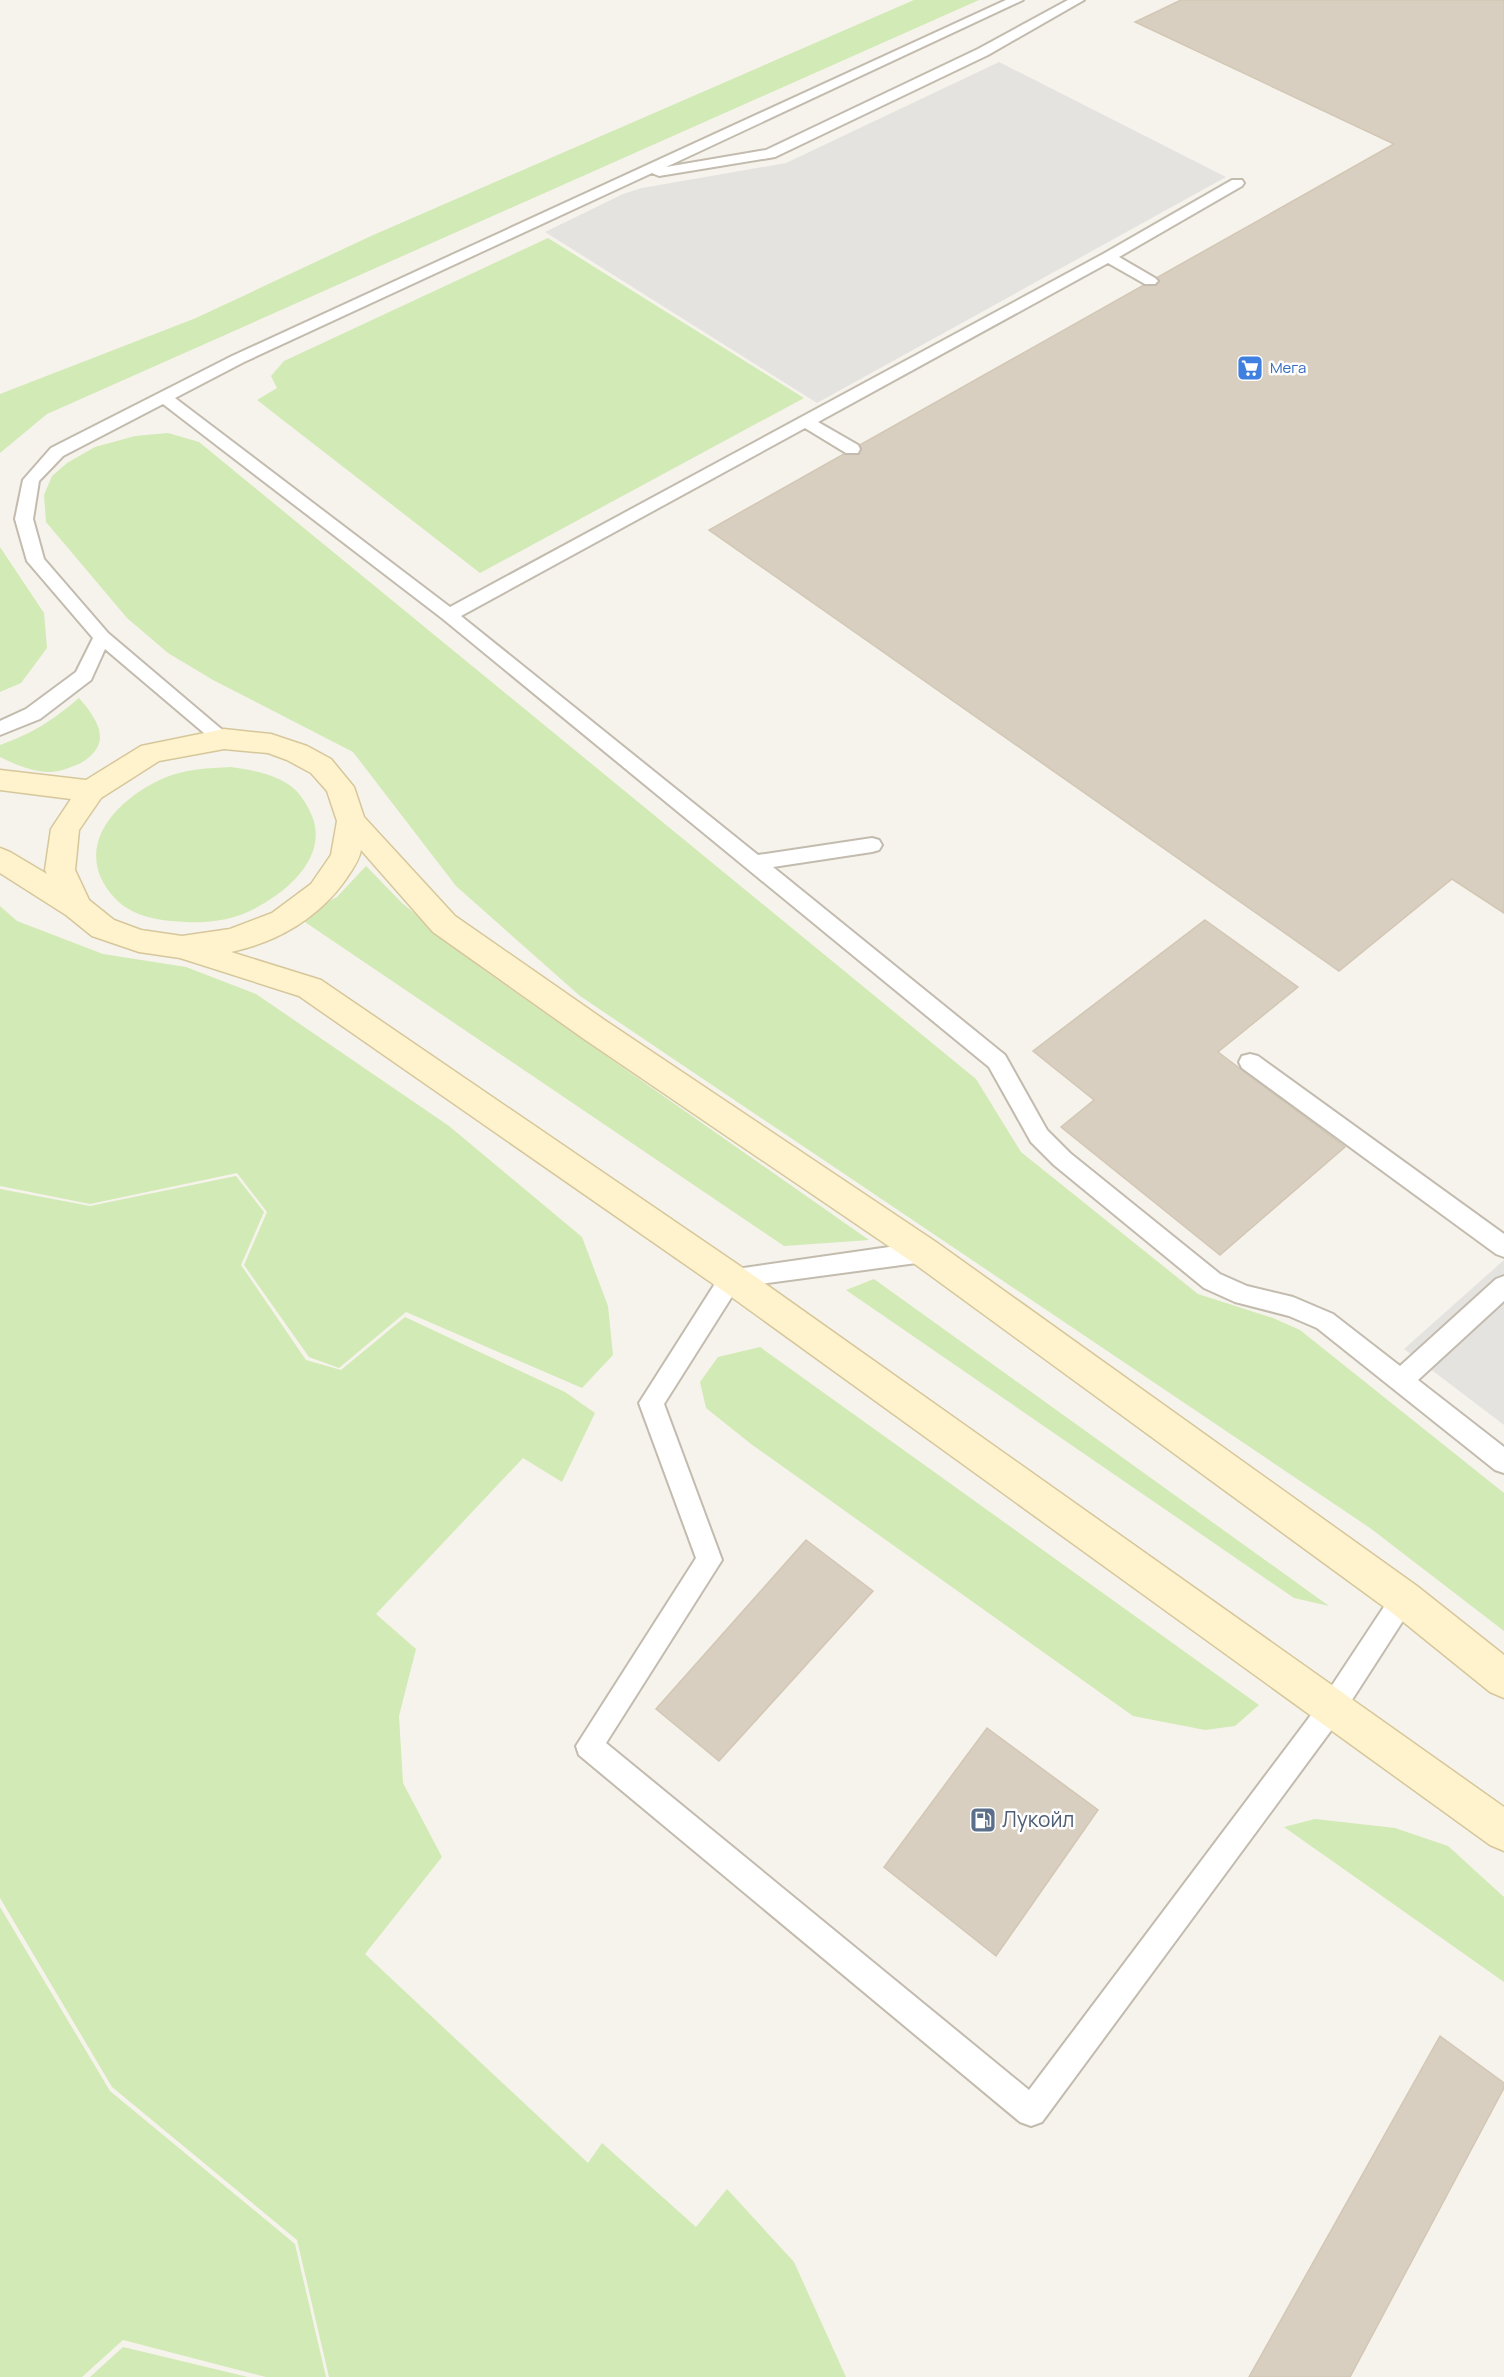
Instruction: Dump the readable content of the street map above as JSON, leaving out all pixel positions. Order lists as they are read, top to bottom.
{
  "places": {
    "supermarket": ["Мега"],
    "fuel station": ["Лукойл"]
  }
}
